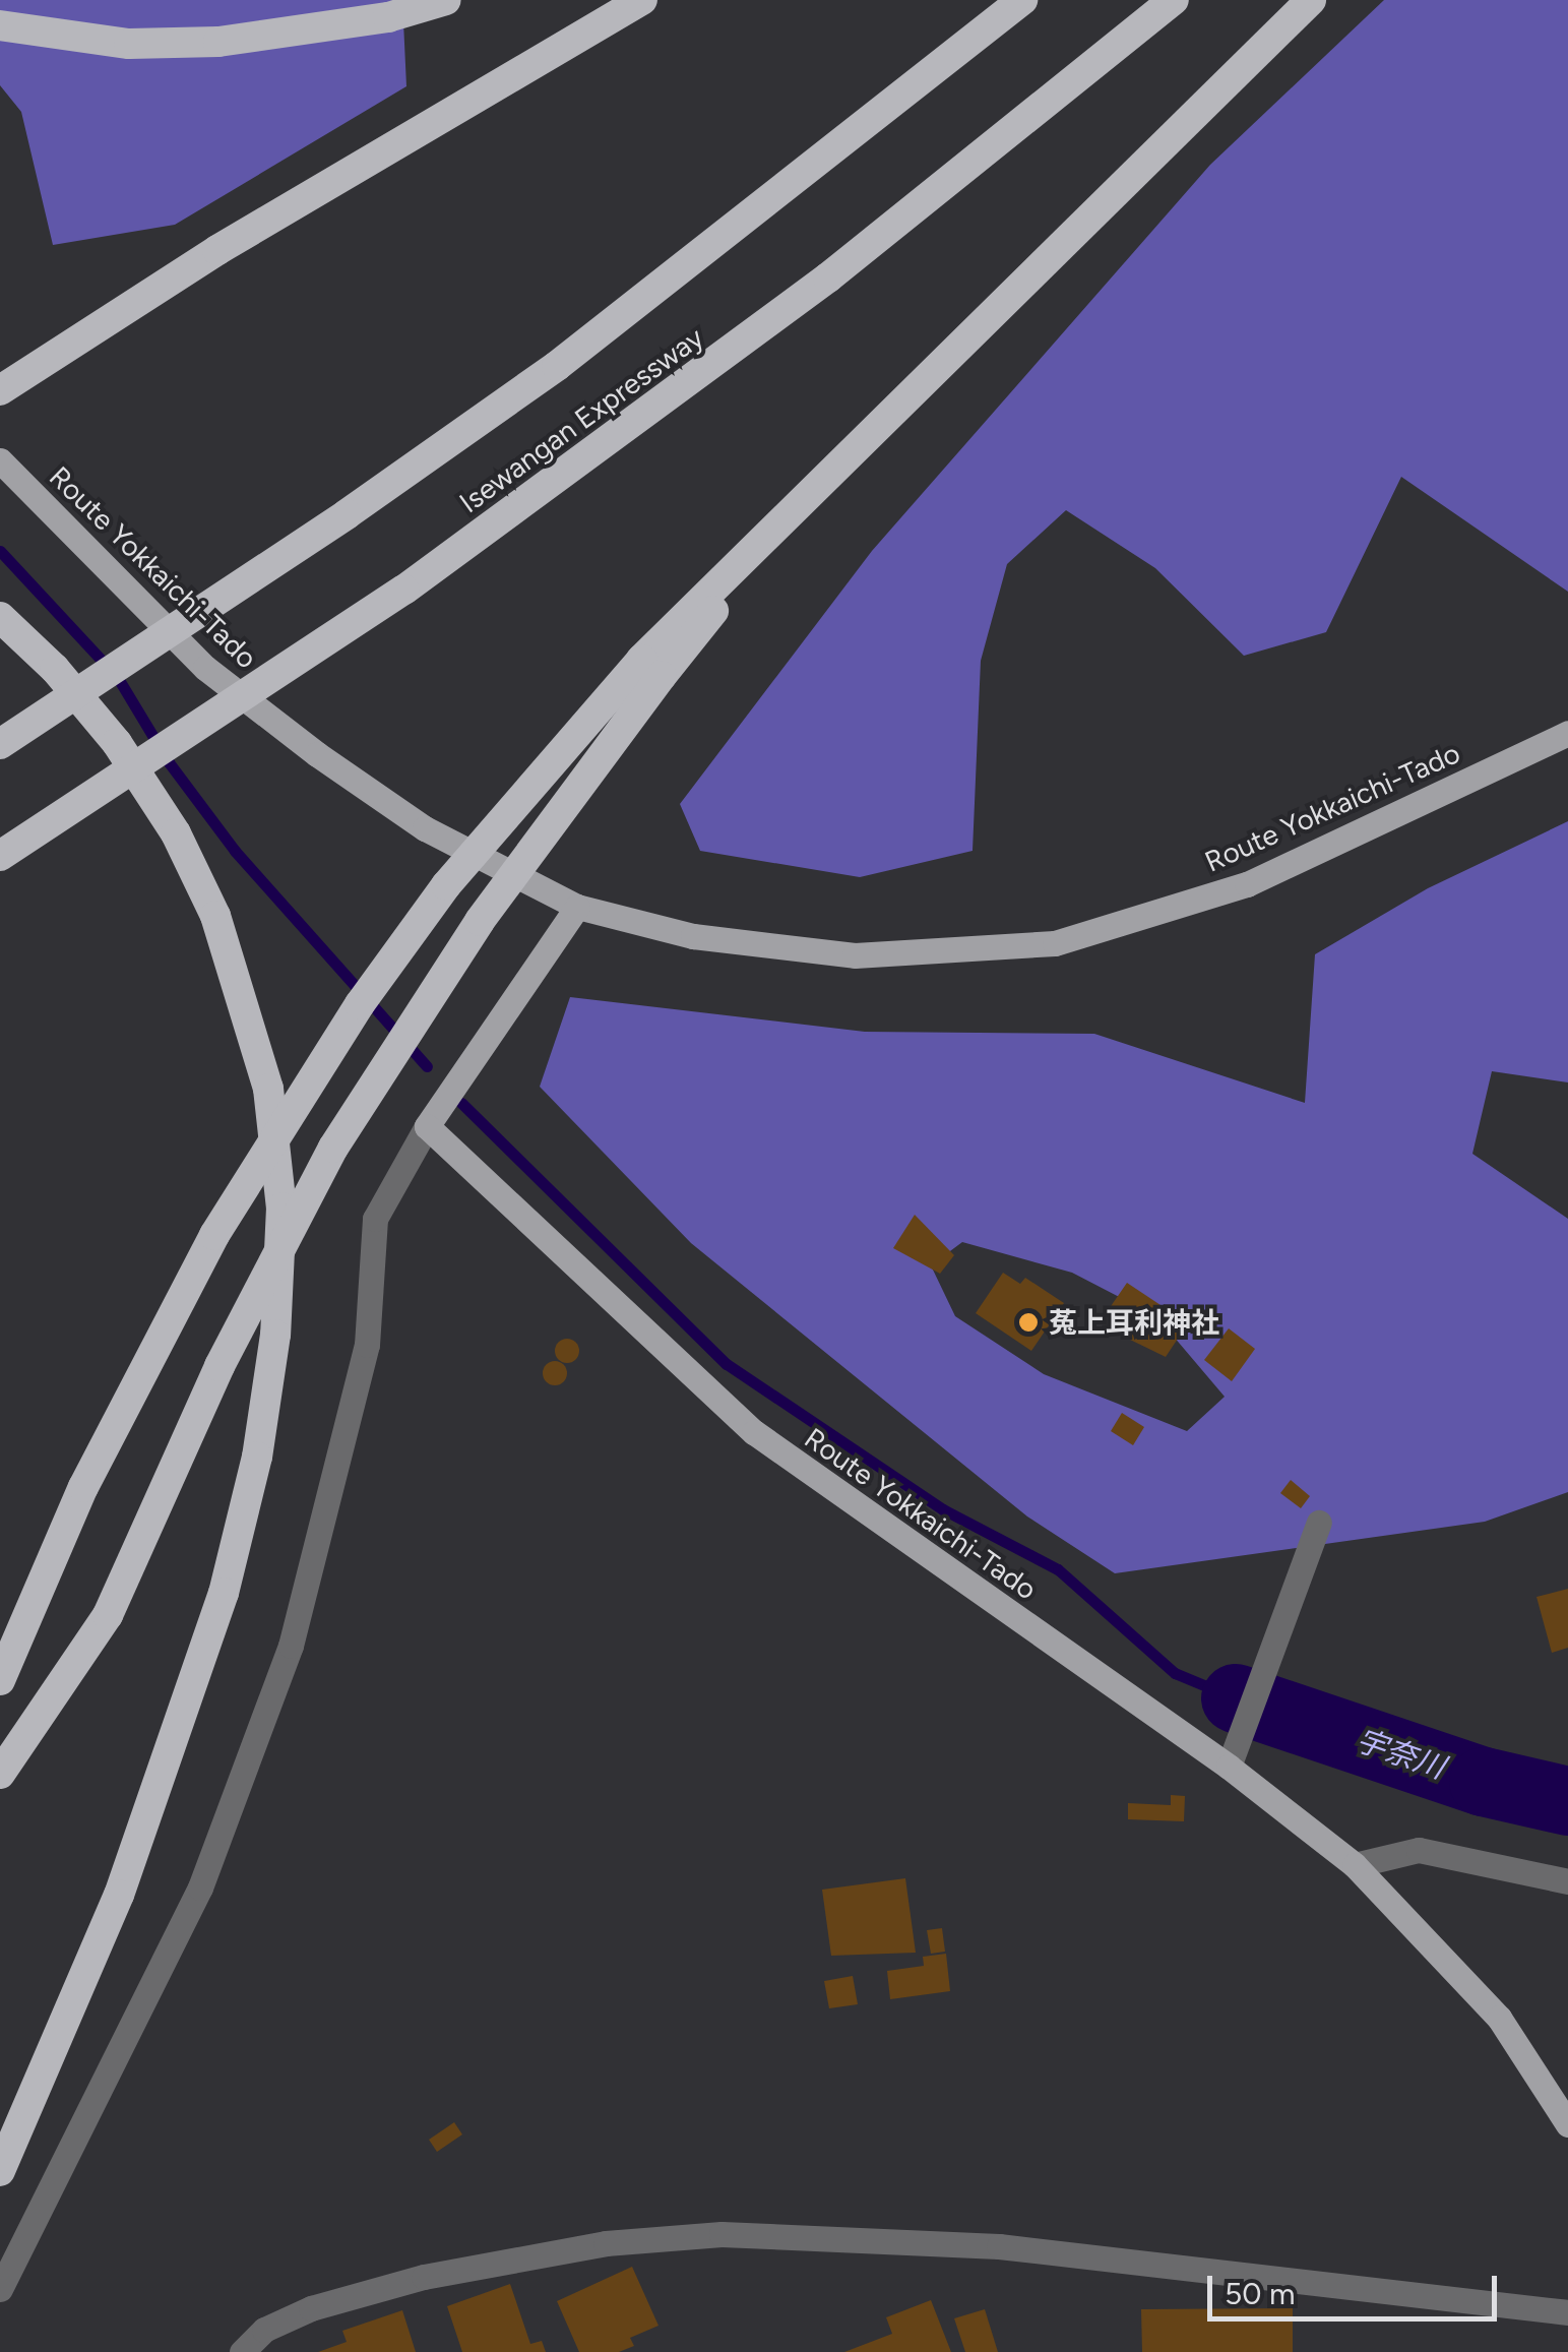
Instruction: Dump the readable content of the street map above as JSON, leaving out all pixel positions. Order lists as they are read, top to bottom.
{
  "streets": {
    "highway": ["Isewangan Expressway"],
    "main road": ["Route Yokkaichi-Tado"]
  },
  "water": ["宇奈川"],
  "places": ["菟上耳利神社"],
  "scale_bar": "50 m"
}
